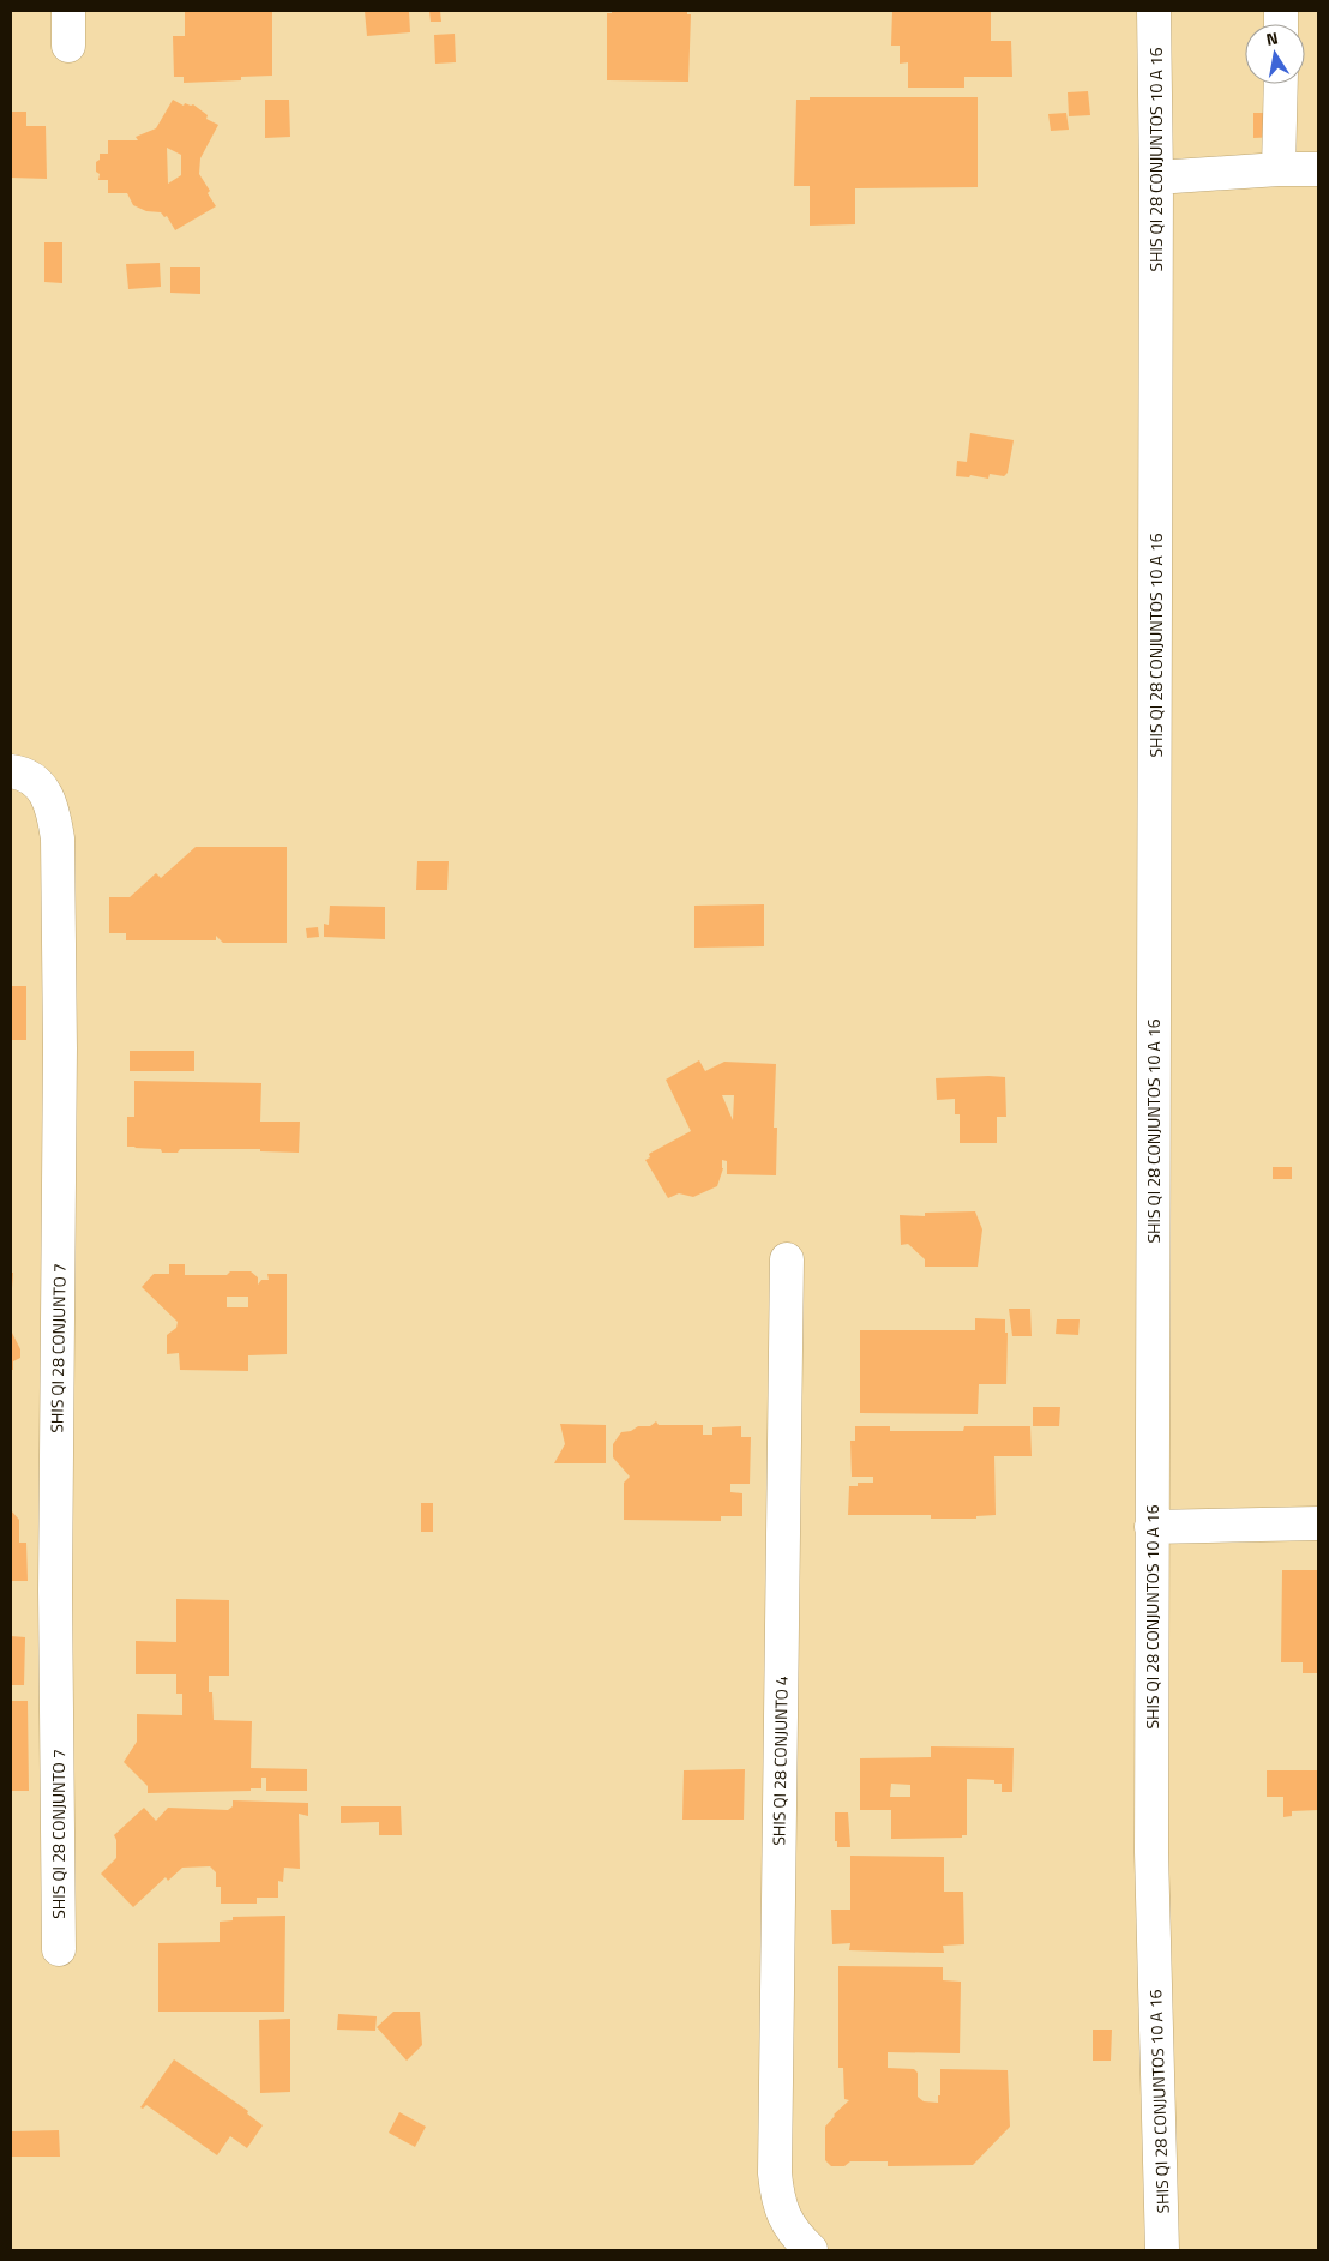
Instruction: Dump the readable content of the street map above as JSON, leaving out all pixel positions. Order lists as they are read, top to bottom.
{
  "streets": {
    "street": ["SHIS QI 28 CONJUNTOS 10 A 16", "SHIS QI 28 CONJUNTO 7", "SHIS QI 28 CONJUNTO 4"]
  },
  "north": "top"
}
